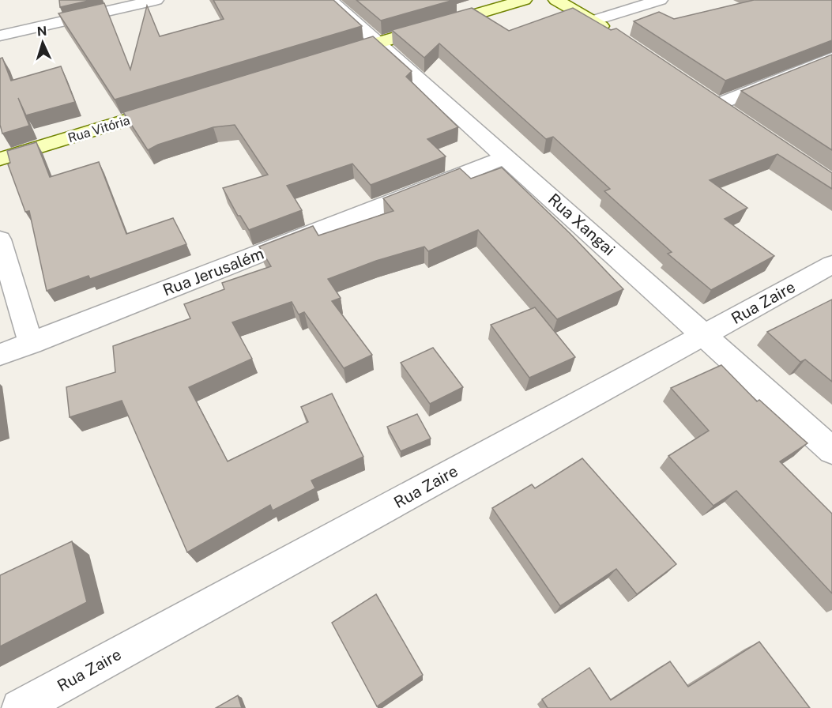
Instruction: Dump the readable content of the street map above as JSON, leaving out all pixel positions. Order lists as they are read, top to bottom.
{
  "streets": {
    "street": [
      "Rua Vitória",
      "Rua Xangai",
      "Rua Jerusalém",
      "Rua Zaire"
    ]
  },
  "crossings": [
    ["Rua Xangai", "Rua Jerusalém"],
    ["Rua Xangai", "Rua Zaire"]
  ],
  "north": "top"
}
